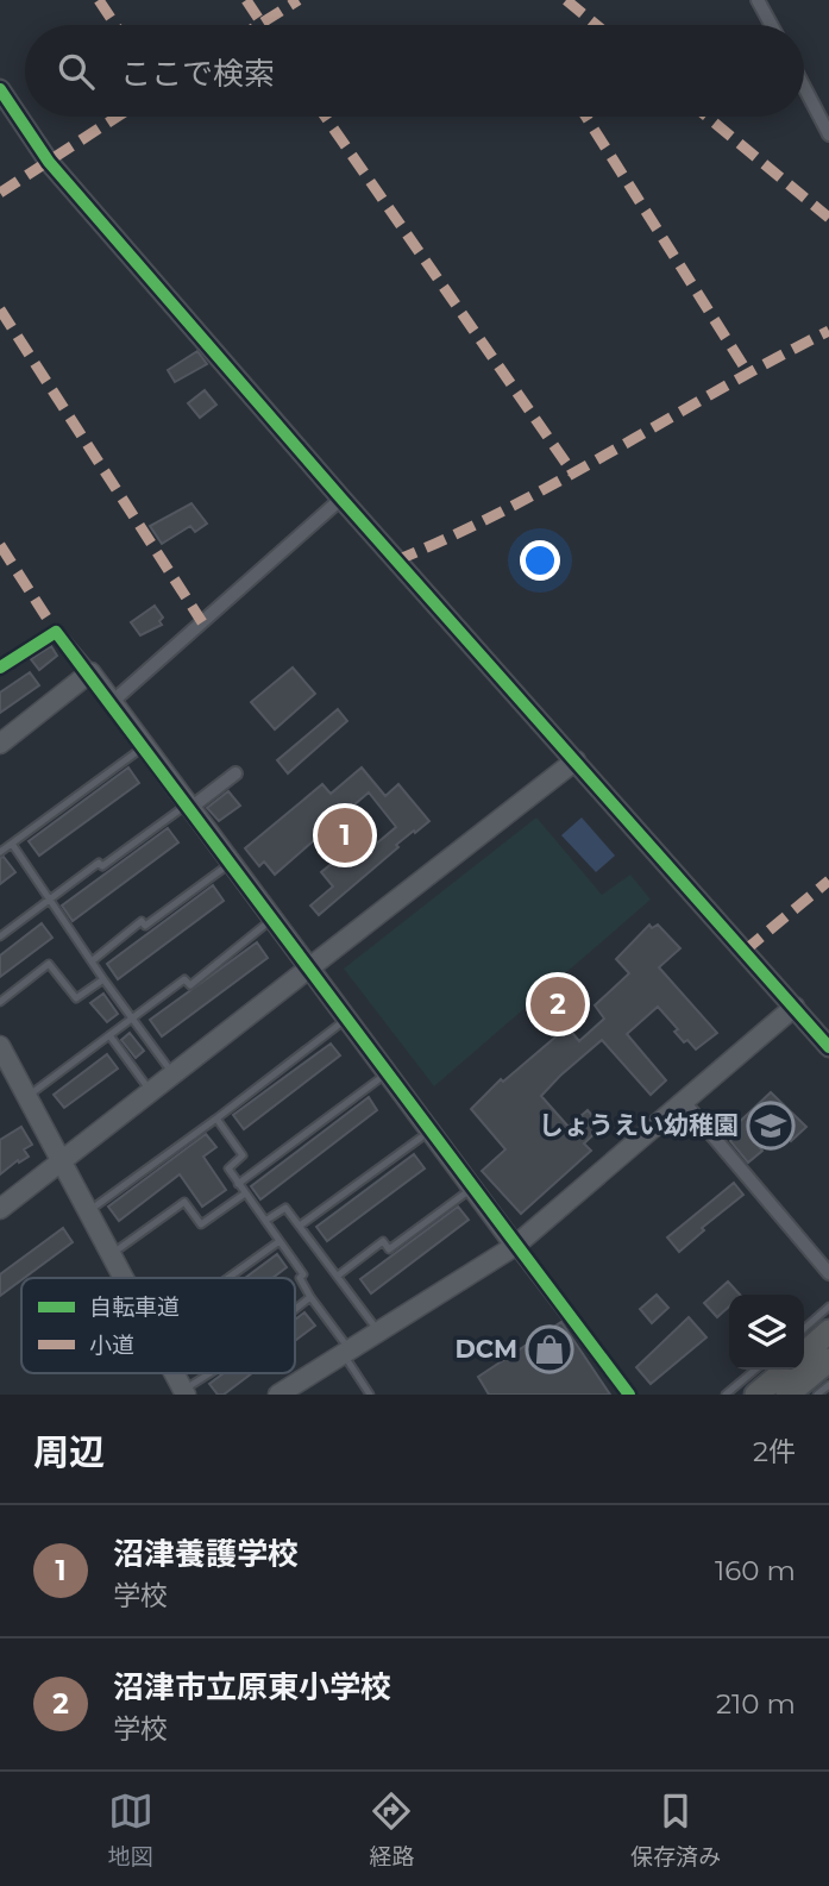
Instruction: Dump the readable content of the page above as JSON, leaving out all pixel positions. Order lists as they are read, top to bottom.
{
  "places": {
    "school or university": ["しょうえい幼稚園"],
    "shop": ["DCM"]
  },
  "legend": ["自転車道", "小道"],
  "page": {
    "search": "ここで検索",
    "pins": ["1", "2"],
    "heading": ["周辺", "2件"],
    "list": [
      {
        "mark": "1",
        "name": "沼津養護学校",
        "note": "学校",
        "value": "160 m"
      },
      {
        "mark": "2",
        "name": "沼津市立原東小学校",
        "note": "学校",
        "value": "210 m"
      }
    ],
    "nav": ["地図", "経路", "保存済み"]
  }
}
